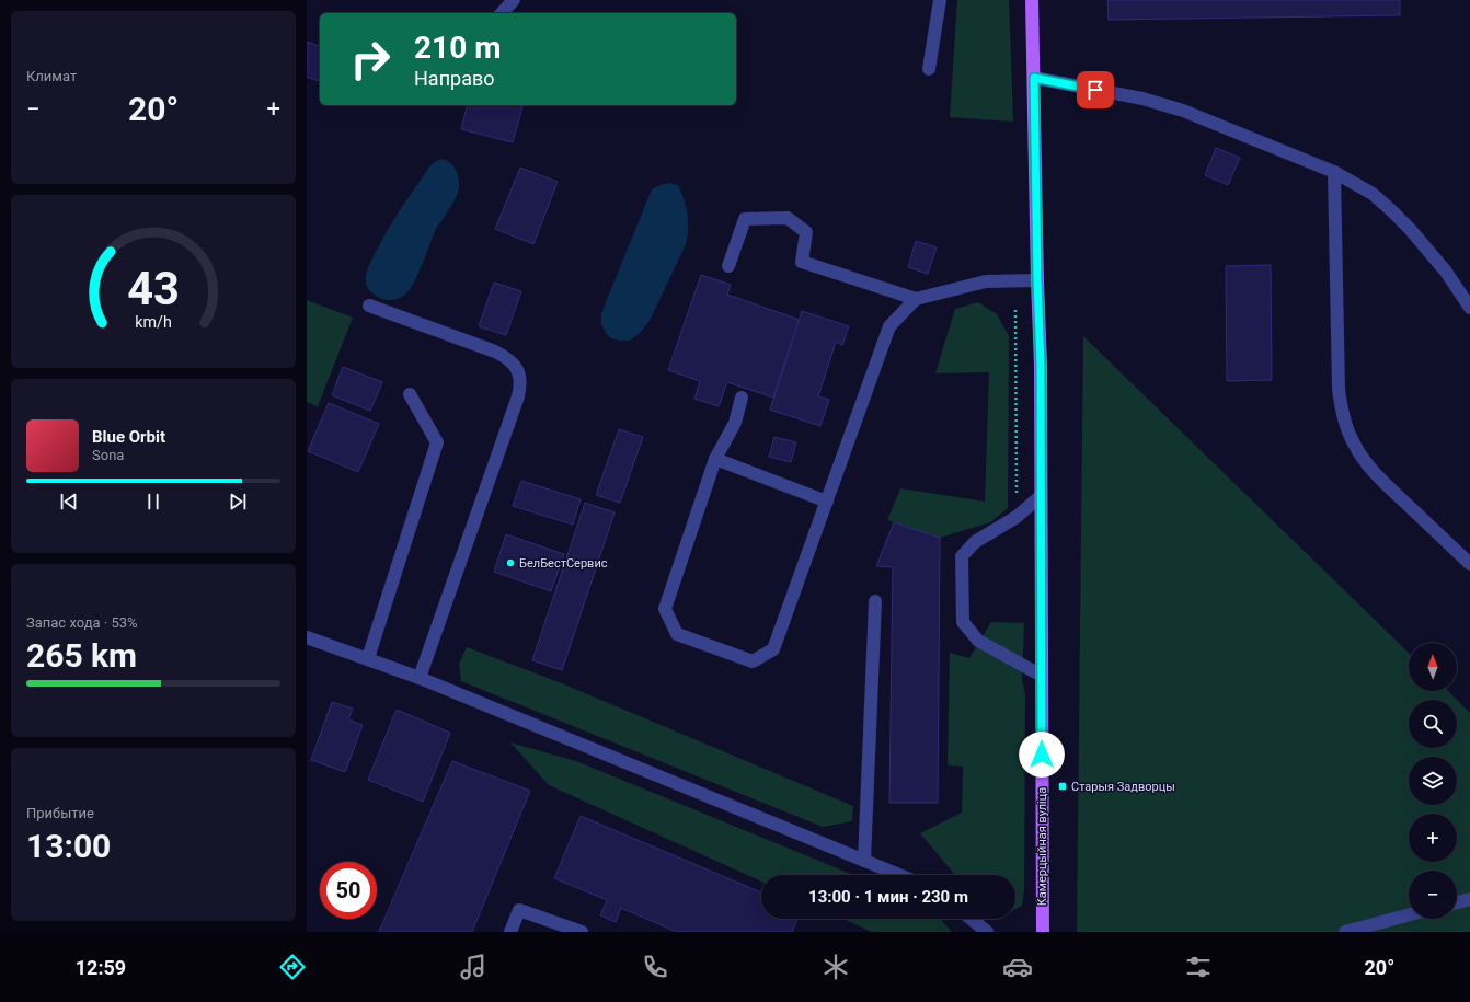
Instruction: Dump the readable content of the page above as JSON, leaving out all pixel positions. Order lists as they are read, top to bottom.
{
  "streets": {
    "main road": ["Камерцыйная вуліца"]
  },
  "places": {
    "other": ["БелБестСервис"],
    "transit": ["Старыя Задворцы"]
  },
  "north": "top",
  "page": {
    "tile": [
      "Климат",
      ["Запас хода · 53%", "265 km"],
      ["Прибытие", "13:00"]
    ],
    "turn": ["210 m", "Направо"],
    "heat": ["−", "20°", "+"],
    "song": ["Blue Orbit", "Sona"],
    "map_buttons": ["+", "−"],
    "limit": "50",
    "trip": "13:00 · 1 мин · 230 m",
    "tabs": ["12:59", "20°"],
    "gauge": ["43", "km/h"]
  }
}
